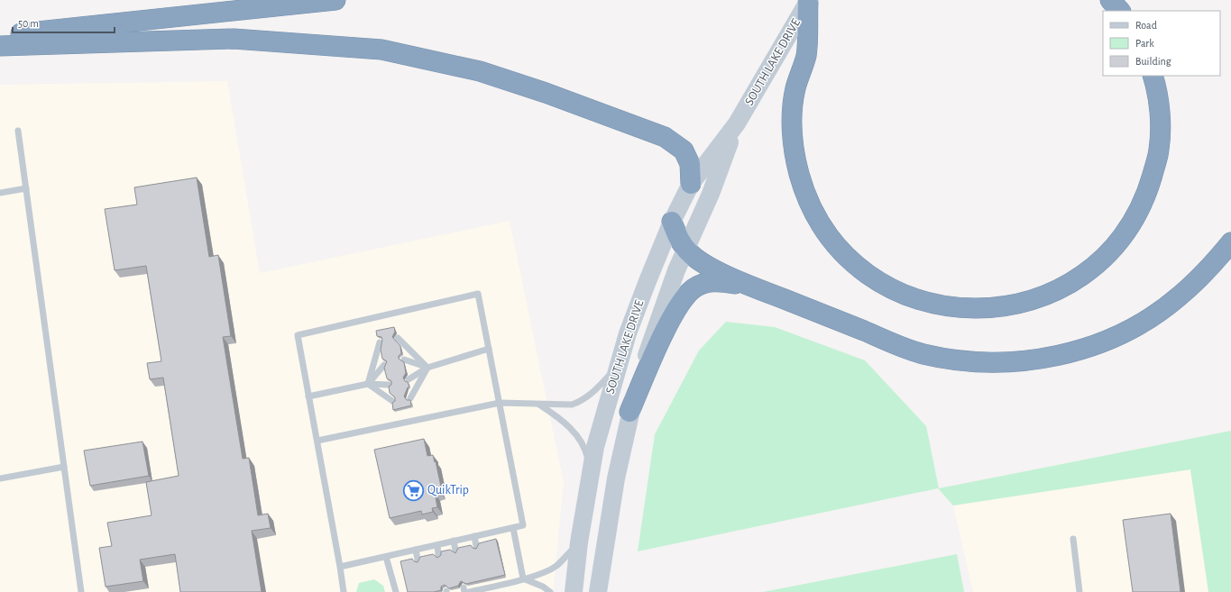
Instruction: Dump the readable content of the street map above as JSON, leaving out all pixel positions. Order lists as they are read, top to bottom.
{
  "streets": {
    "main road": ["SOUTH LAKE DRIVE"]
  },
  "places": {
    "supermarket": ["QuikTrip"]
  },
  "legend": ["Road", "Park", "Building"],
  "scale_bar": "50 m"
}
